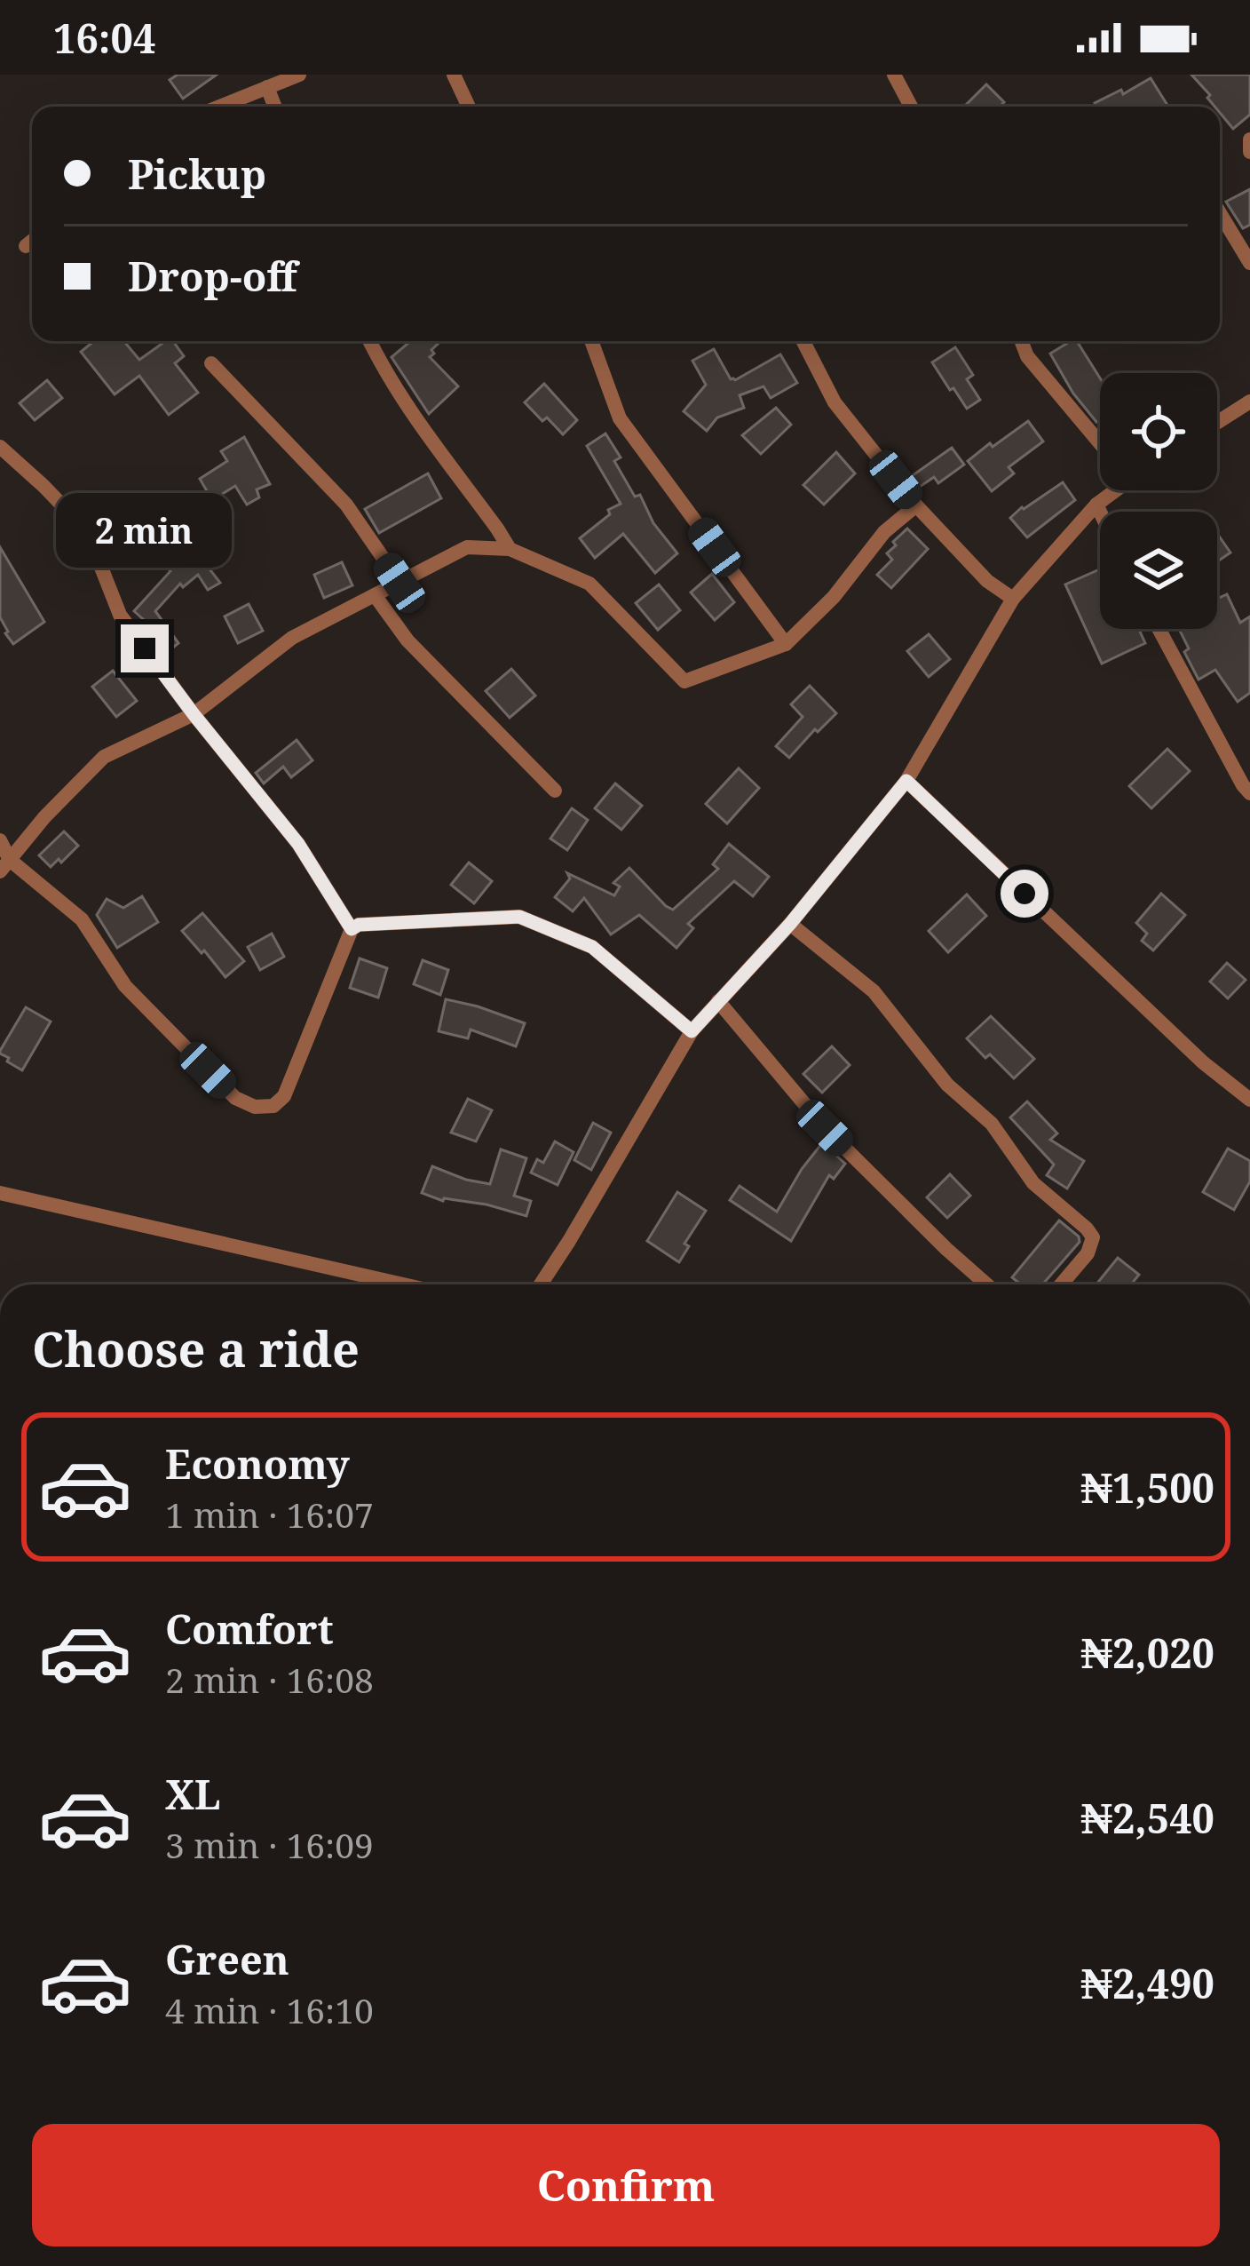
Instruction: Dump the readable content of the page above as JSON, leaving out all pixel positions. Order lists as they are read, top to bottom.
{
  "page": {
    "status": "16:04",
    "banner": ["Pickup", "Drop-off"],
    "bubble": "2 min",
    "heading": "Choose a ride",
    "list": [
      {
        "name": "Economy",
        "note": "1 min · 16:07",
        "value": "₦1,500"
      },
      {
        "name": "Comfort",
        "note": "2 min · 16:08",
        "value": "₦2,020"
      },
      {
        "name": "XL",
        "note": "3 min · 16:09",
        "value": "₦2,540"
      },
      {
        "name": "Green",
        "note": "4 min · 16:10",
        "value": "₦2,490"
      }
    ],
    "buttons": "Confirm"
  }
}
